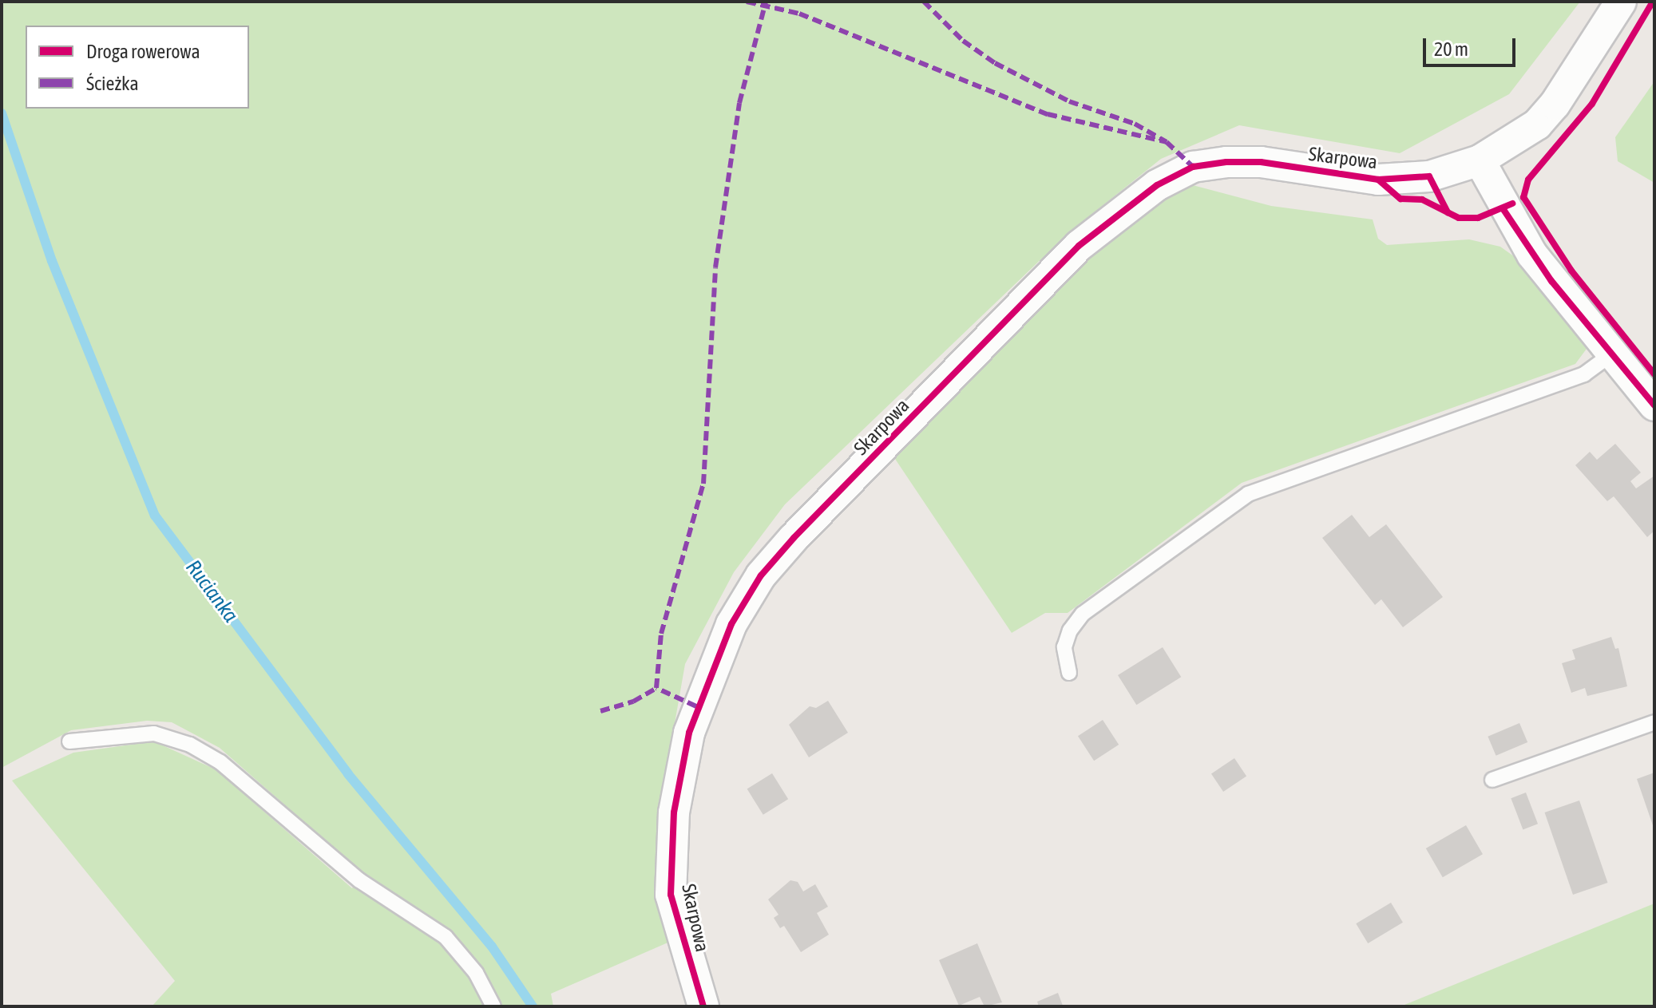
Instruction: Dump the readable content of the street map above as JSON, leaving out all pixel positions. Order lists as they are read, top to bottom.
{
  "streets": {
    "street": ["Skarpowa"]
  },
  "water": ["Rucianka"],
  "legend": ["Droga rowerowa", "Ścieżka"],
  "scale_bar": "20 m"
}
